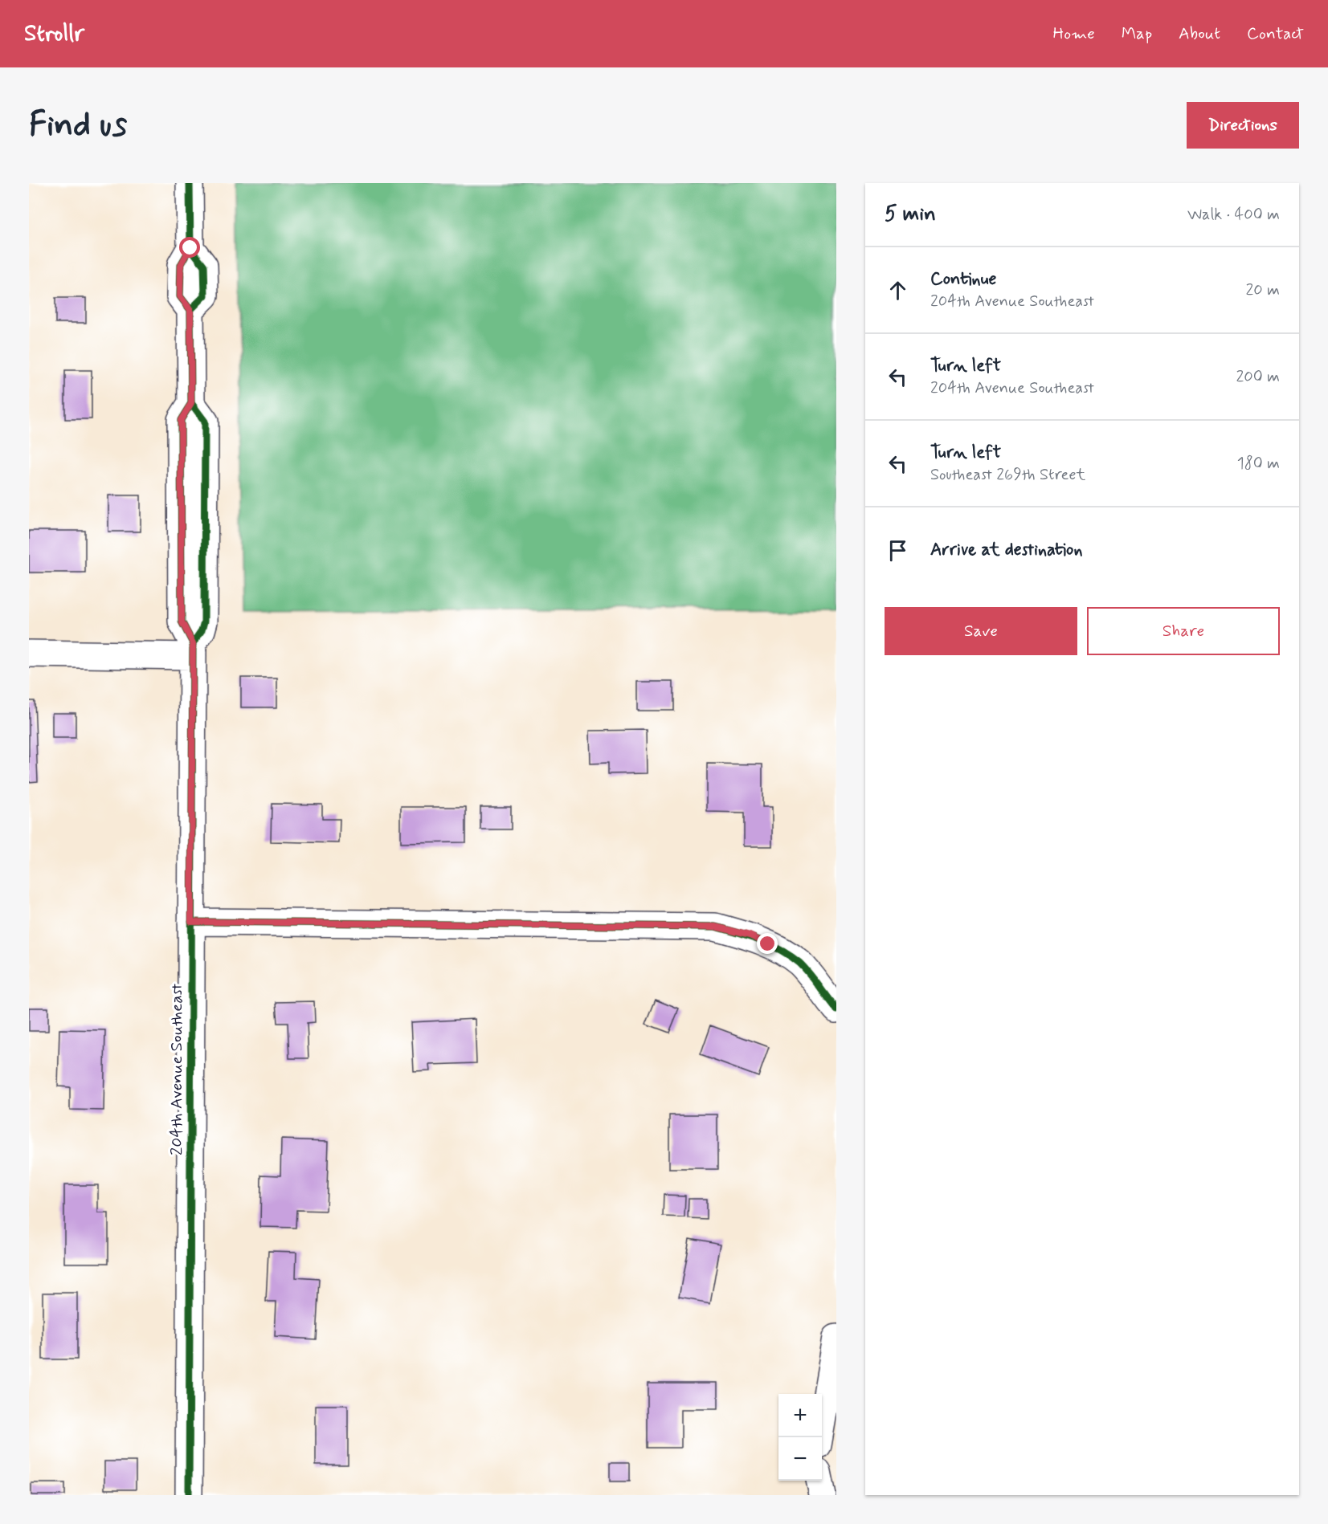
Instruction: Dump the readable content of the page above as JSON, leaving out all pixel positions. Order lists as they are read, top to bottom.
{
  "streets": {
    "street": ["204th Avenue Southeast"]
  },
  "page": {
    "header": "Strollr",
    "nav": [
      "Home",
      "Map",
      "About",
      "Contact"
    ],
    "buttons": [
      "Directions",
      ["Save", "Share"]
    ],
    "title": "Find us",
    "heading": ["5 min", "Walk · 400 m"],
    "list": [
      ["Continue", "204th Avenue Southeast", "20 m"],
      ["Turn left", "204th Avenue Southeast", "200 m"],
      ["Turn left", "Southeast 269th Street", "180 m"],
      "Arrive at destination"
    ],
    "map_buttons": ["+", "−"]
  }
}
